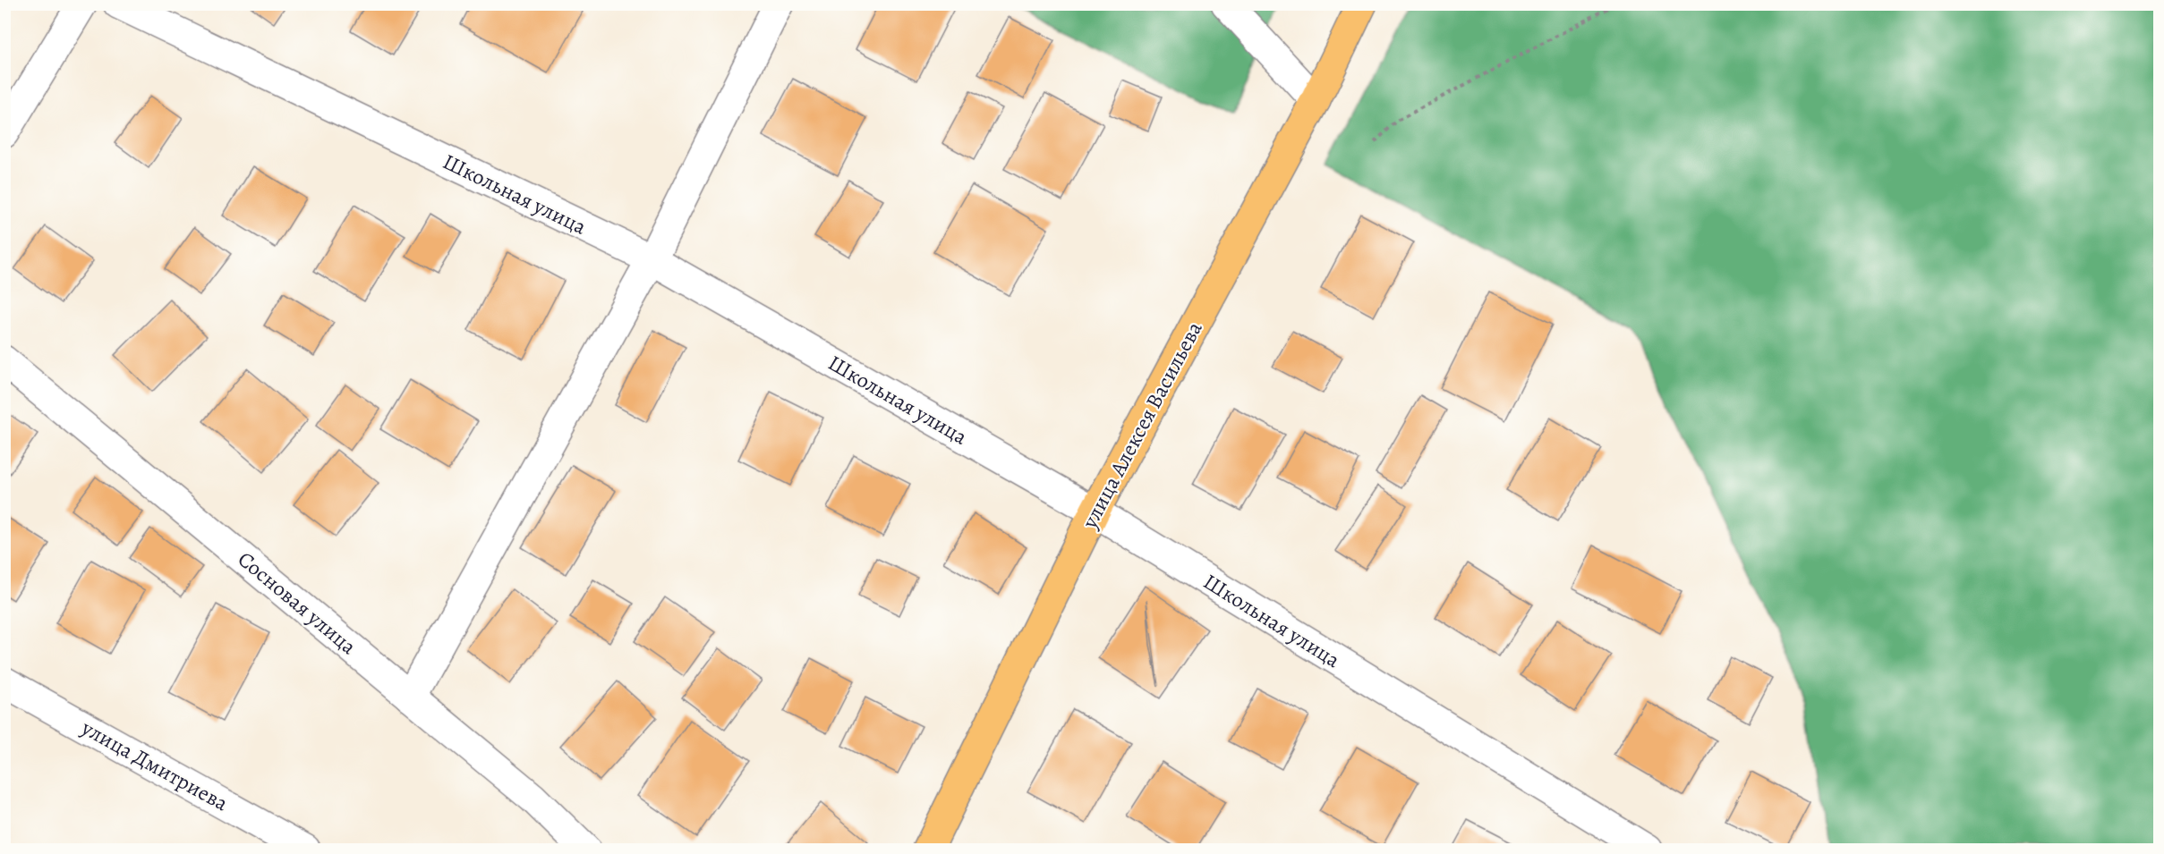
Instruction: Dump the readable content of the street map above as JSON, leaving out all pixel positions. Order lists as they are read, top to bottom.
{
  "streets": {
    "main road": ["улица Алексея Васильева"],
    "street": ["Школьная улица", "Сосновая улица", "улица Дмитриева"]
  },
  "crossings": [
    ["Школьная улица", "улица Алексея Васильева"]
  ]
}
